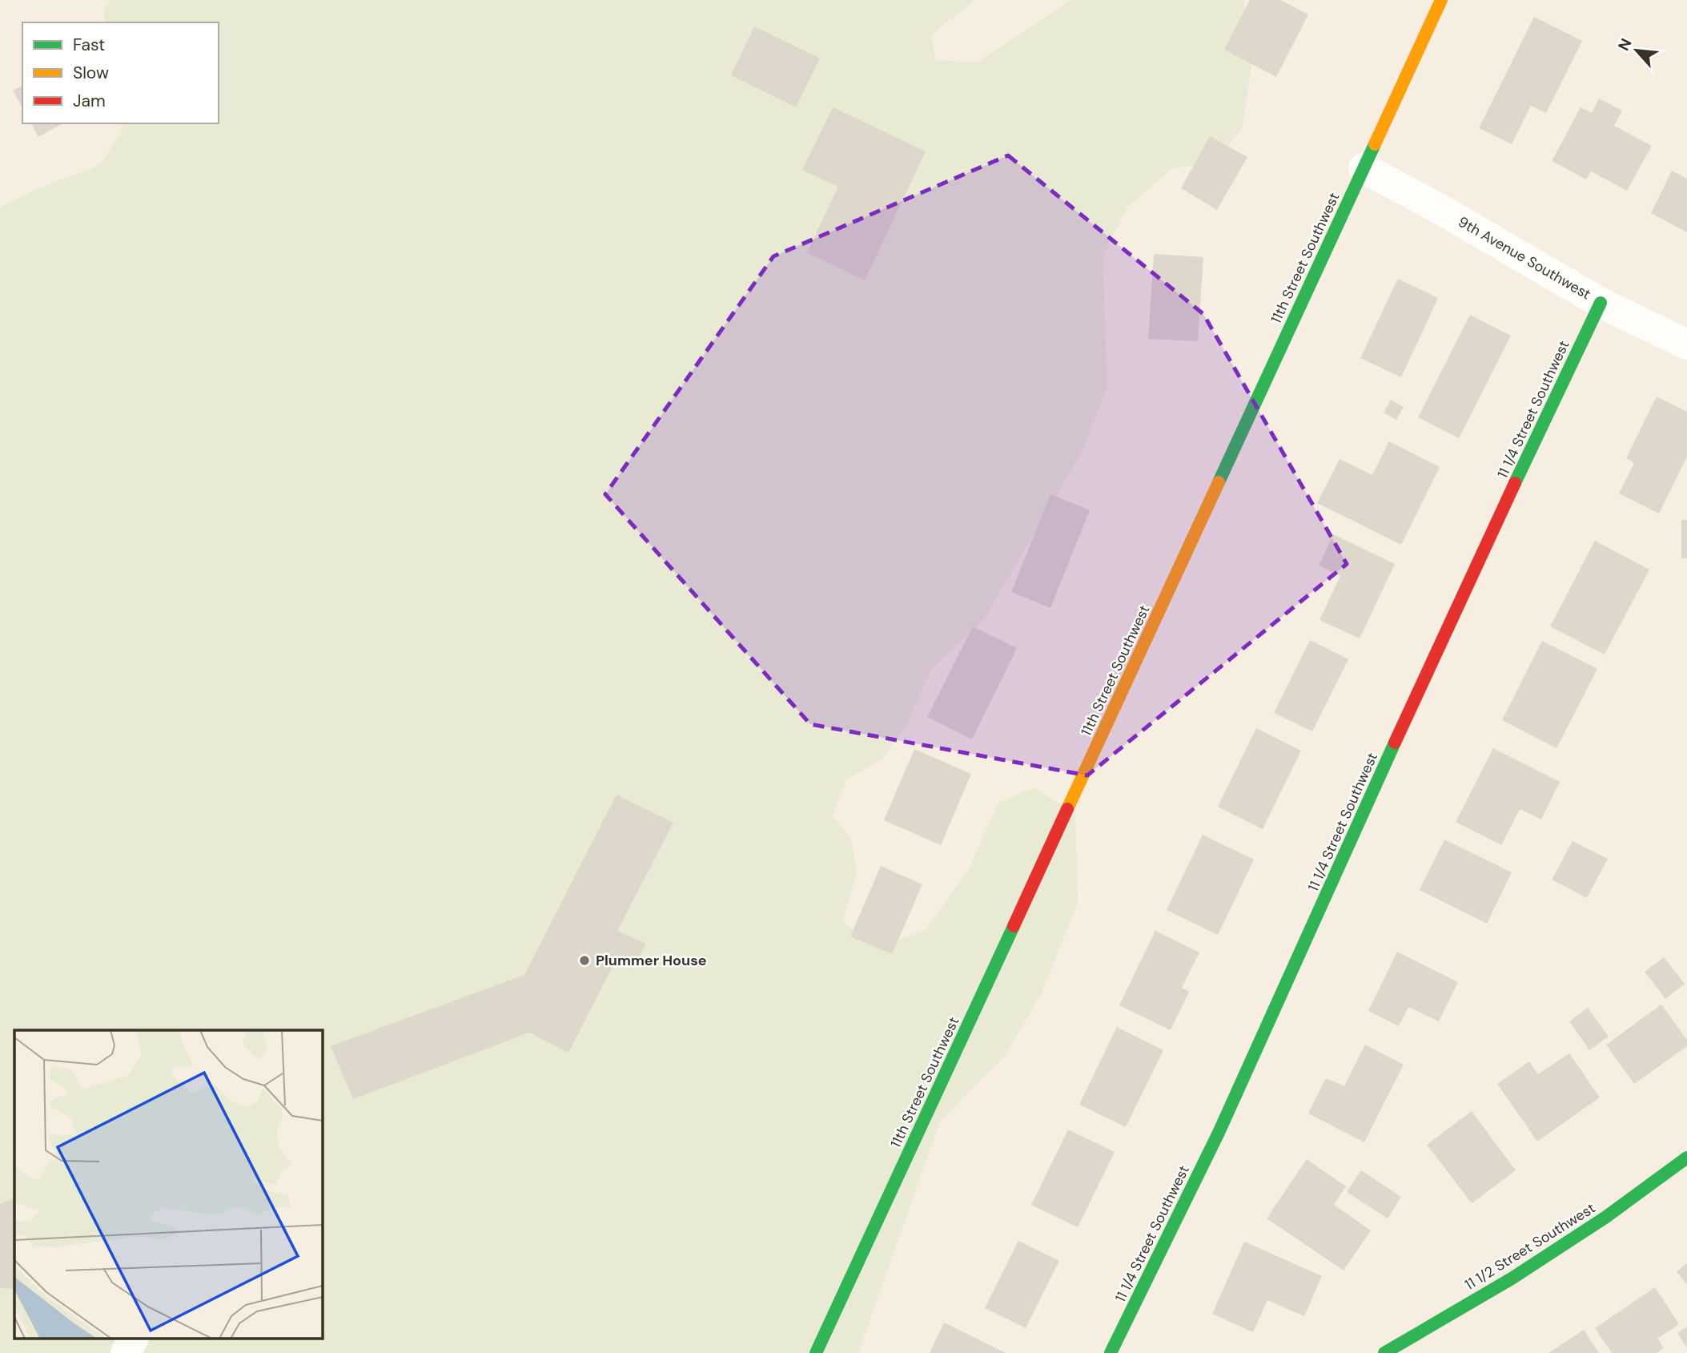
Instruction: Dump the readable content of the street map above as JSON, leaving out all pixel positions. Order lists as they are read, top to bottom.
{
  "streets": {
    "street": [
      "11th Street Southwest",
      "9th Avenue Southwest",
      "11 1/4 Street Southwest",
      "11 1/2 Street Southwest"
    ]
  },
  "crossings": [
    ["11th Street Southwest", "9th Avenue Southwest"],
    ["9th Avenue Southwest", "11 1/4 Street Southwest"]
  ],
  "places": ["Plummer House"],
  "legend": ["Fast", "Slow", "Jam"],
  "north": "top left"
}
